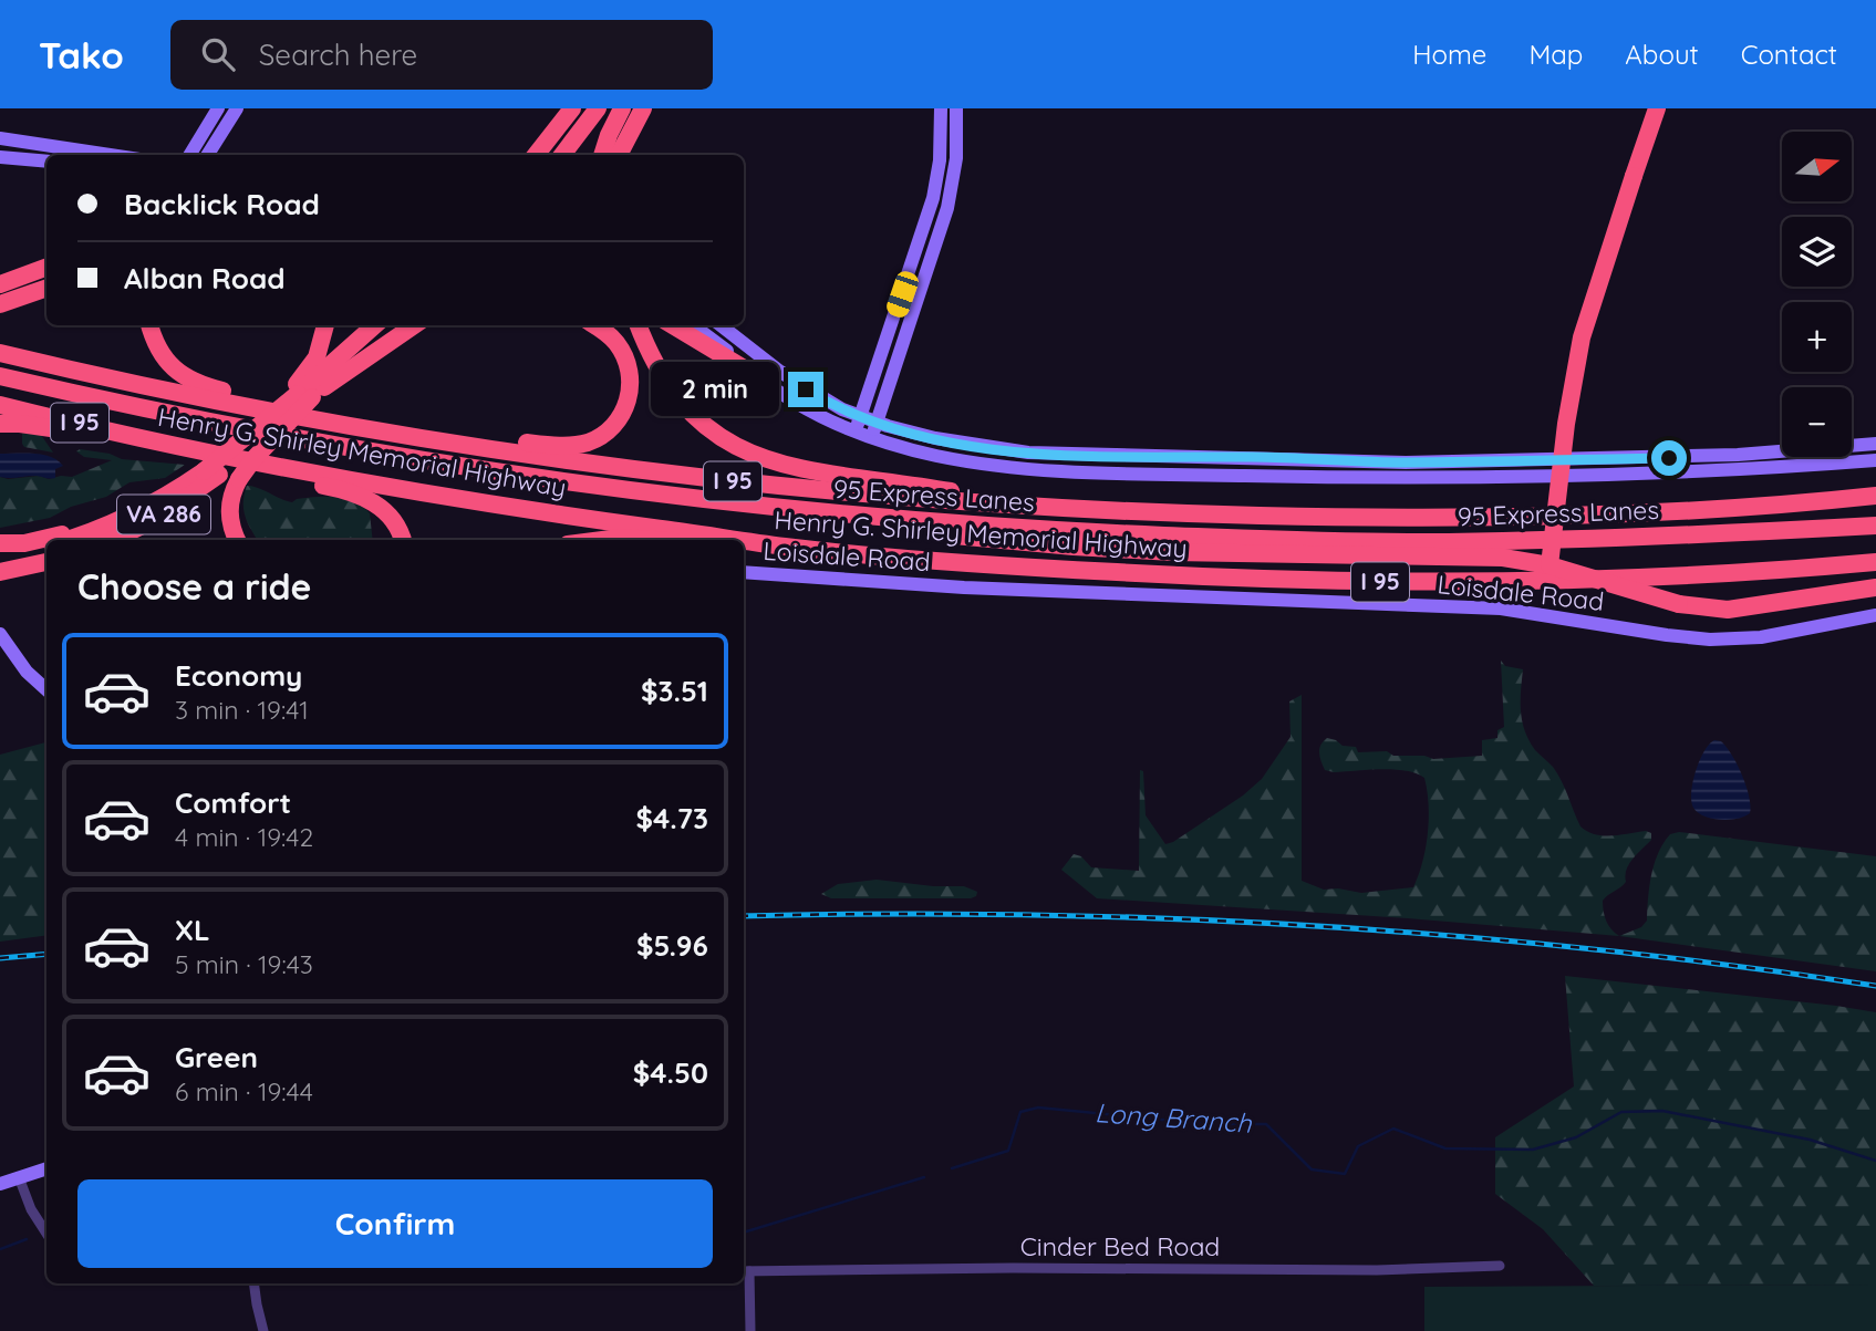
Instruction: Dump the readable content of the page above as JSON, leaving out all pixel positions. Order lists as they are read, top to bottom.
{
  "streets": {
    "highway": [
      "I 95",
      "Henry G. Shirley Memorial Highway",
      "95 Express Lanes",
      "VA 286"
    ],
    "main road": ["Loisdale Road"],
    "street": ["Cinder Bed Road"]
  },
  "water": ["Long Branch"],
  "north": "right",
  "page": {
    "header": "Tako",
    "search": "Search here",
    "nav": [
      "Home",
      "Map",
      "About",
      "Contact"
    ],
    "map_buttons": ["+", "−"],
    "banner": ["Backlick Road", "Alban Road"],
    "bubble": "2 min",
    "heading": "Choose a ride",
    "list": [
      {
        "name": "Economy",
        "note": "3 min · 19:41",
        "value": "$3.51"
      },
      {
        "name": "Comfort",
        "note": "4 min · 19:42",
        "value": "$4.73"
      },
      {
        "name": "XL",
        "note": "5 min · 19:43",
        "value": "$5.96"
      },
      {
        "name": "Green",
        "note": "6 min · 19:44",
        "value": "$4.50"
      }
    ],
    "buttons": "Confirm"
  }
}
